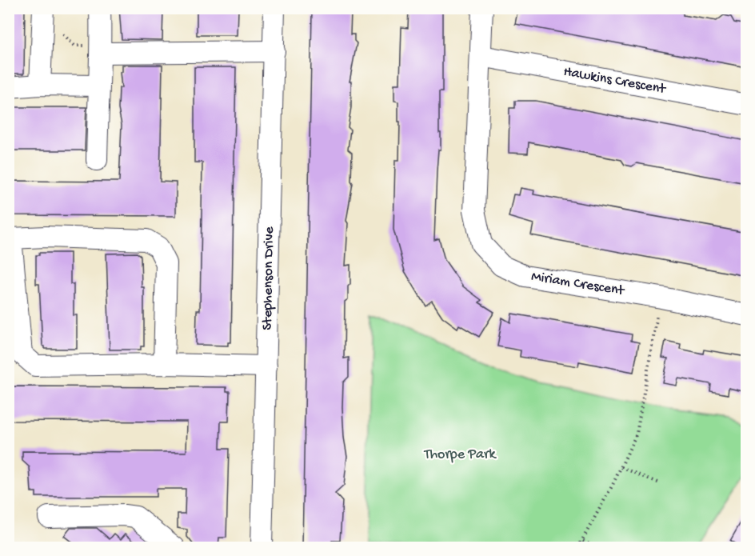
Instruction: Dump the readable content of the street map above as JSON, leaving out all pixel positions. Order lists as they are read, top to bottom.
{
  "streets": {
    "street": ["Hawkins Crescent", "Stephenson Drive", "Miriam Crescent"]
  },
  "crossings": [
    ["Hawkins Crescent", "Miriam Crescent"]
  ],
  "parks": ["Thorpe Park"]
}
